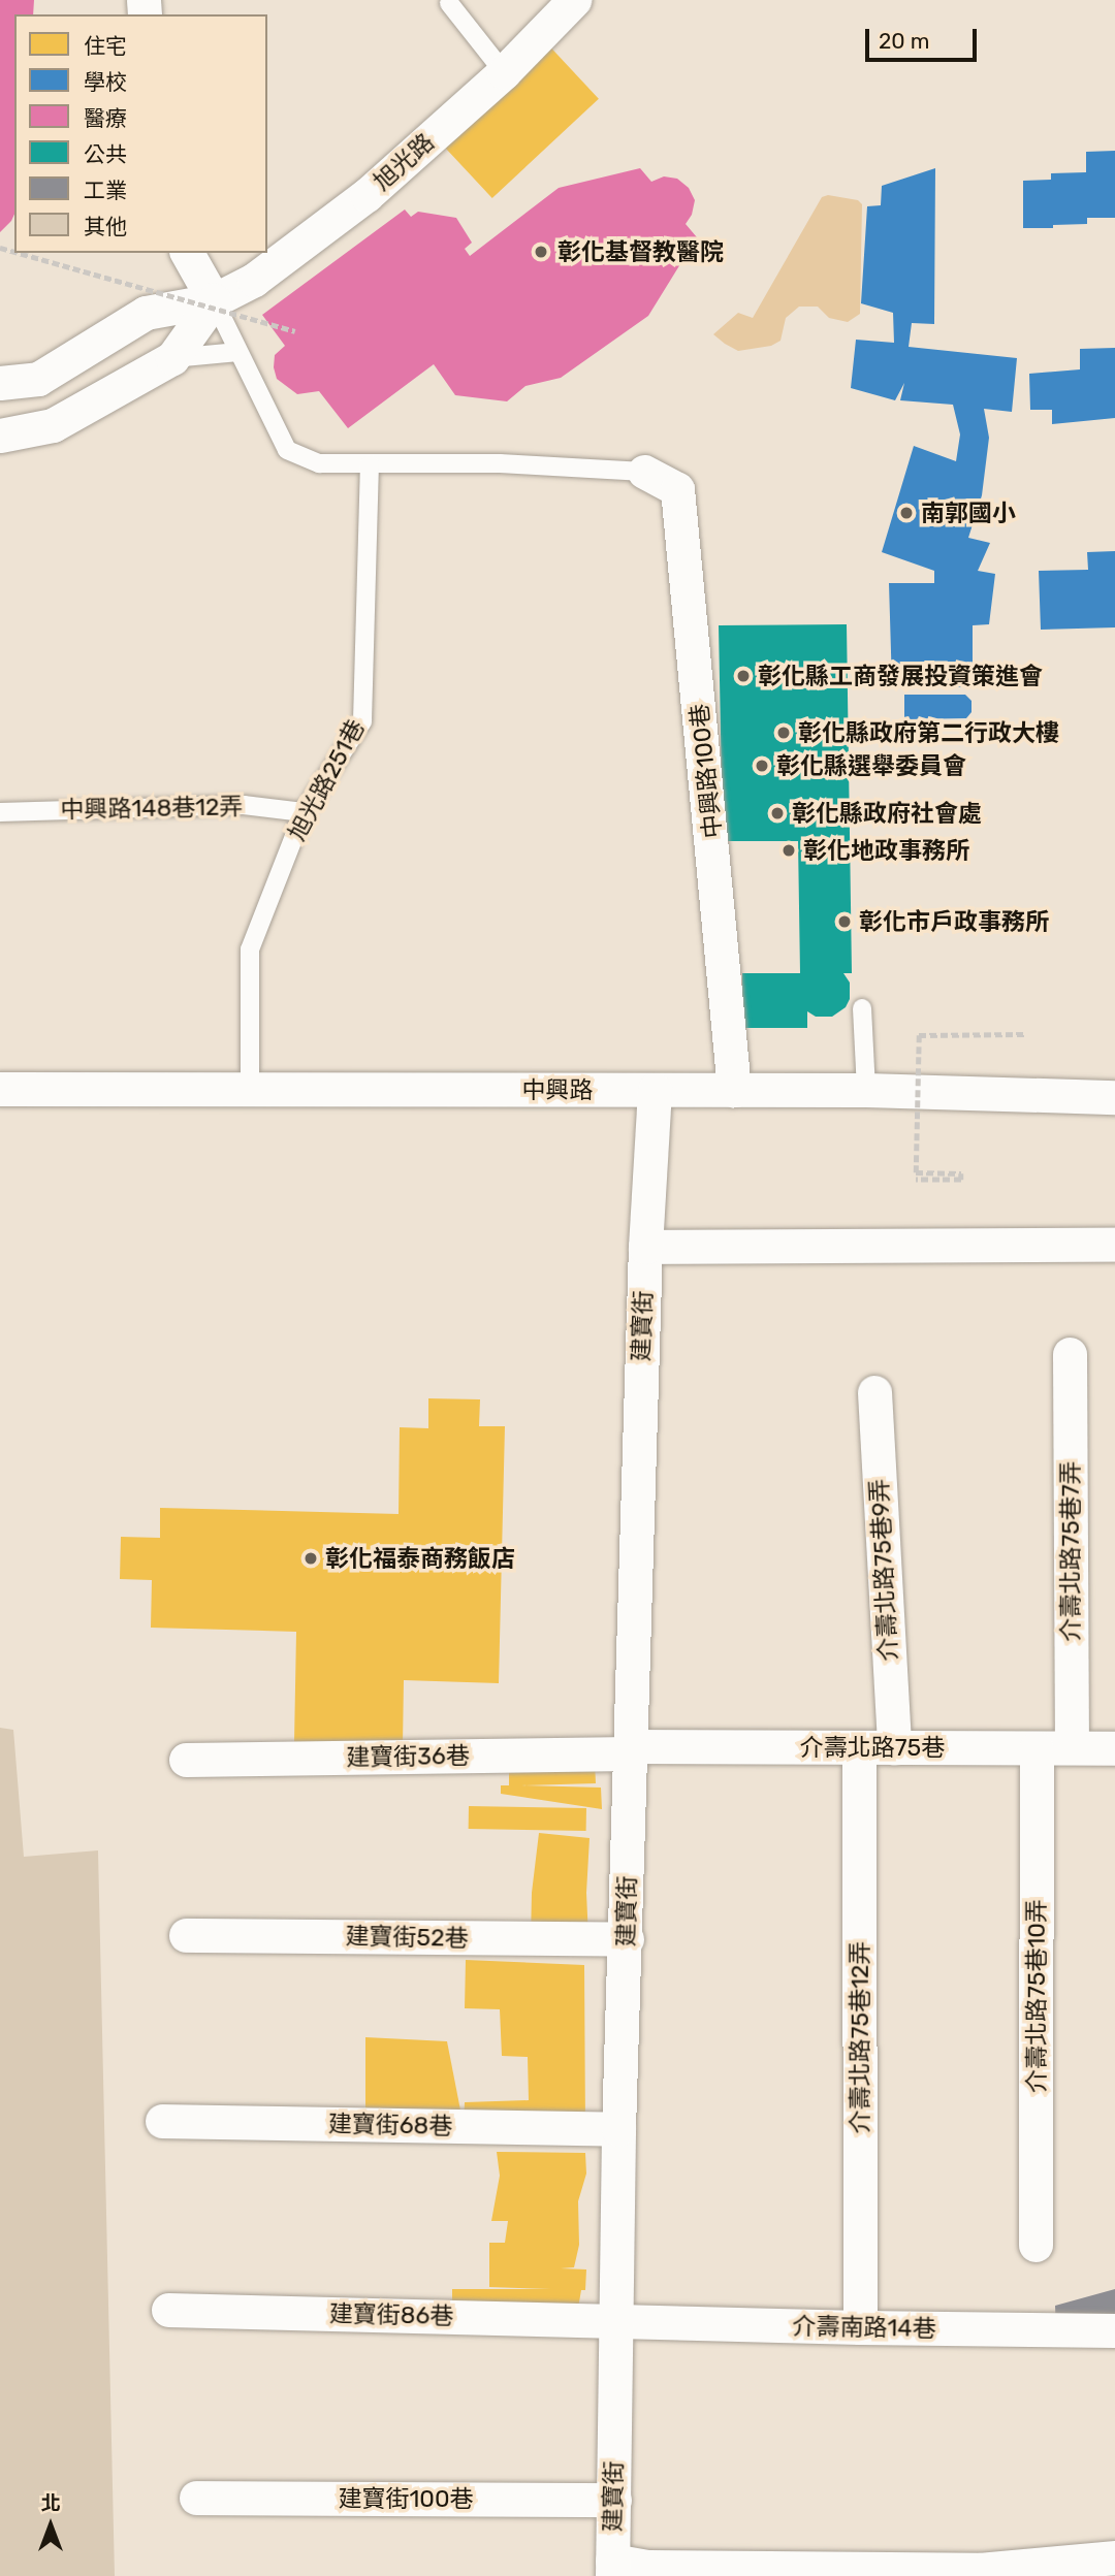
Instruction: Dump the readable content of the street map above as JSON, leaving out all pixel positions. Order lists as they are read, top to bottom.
{
  "streets": {
    "street": [
      "旭光路",
      "中興路100巷",
      "中興路",
      "建寶街",
      "介壽北路75巷7弄",
      "介壽北路75巷9弄",
      "介壽北路75巷",
      "建寶街36巷",
      "建寶街52巷",
      "介壽北路75巷10弄",
      "介壽北路75巷12弄",
      "建寶街68巷",
      "建寶街86巷",
      "介壽南路14巷",
      "建寶街100巷"
    ],
    "lane": ["旭光路251巷", "中興路148巷12弄"]
  },
  "crossings": [
    ["中興路100巷", "中興路"],
    ["旭光路251巷", "中興路148巷12弄"],
    ["旭光路251巷", "中興路"],
    ["中興路", "建寶街"],
    ["建寶街", "介壽北路75巷"],
    ["建寶街", "建寶街36巷"],
    ["建寶街", "建寶街52巷"],
    ["建寶街", "建寶街68巷"],
    ["建寶街", "建寶街86巷"],
    ["建寶街", "介壽南路14巷"],
    ["建寶街", "建寶街100巷"],
    ["介壽北路75巷7弄", "介壽北路75巷"],
    ["介壽北路75巷9弄", "介壽北路75巷"],
    ["介壽北路75巷", "建寶街36巷"],
    ["介壽北路75巷", "介壽北路75巷10弄"],
    ["介壽北路75巷", "介壽北路75巷12弄"],
    ["介壽北路75巷12弄", "介壽南路14巷"],
    ["建寶街86巷", "介壽南路14巷"]
  ],
  "places": [
    "彰化基督教醫院",
    "南郭國小",
    "彰化縣工商發展投資策進會",
    "彰化縣政府第二行政大樓",
    "彰化縣選舉委員會",
    "彰化縣政府社會處",
    "彰化地政事務所",
    "彰化市戶政事務所",
    "彰化福泰商務飯店"
  ],
  "legend": [
    "住宅",
    "學校",
    "醫療",
    "公共",
    "工業",
    "其他"
  ],
  "scale_bar": "20 m",
  "north": "top"
}
